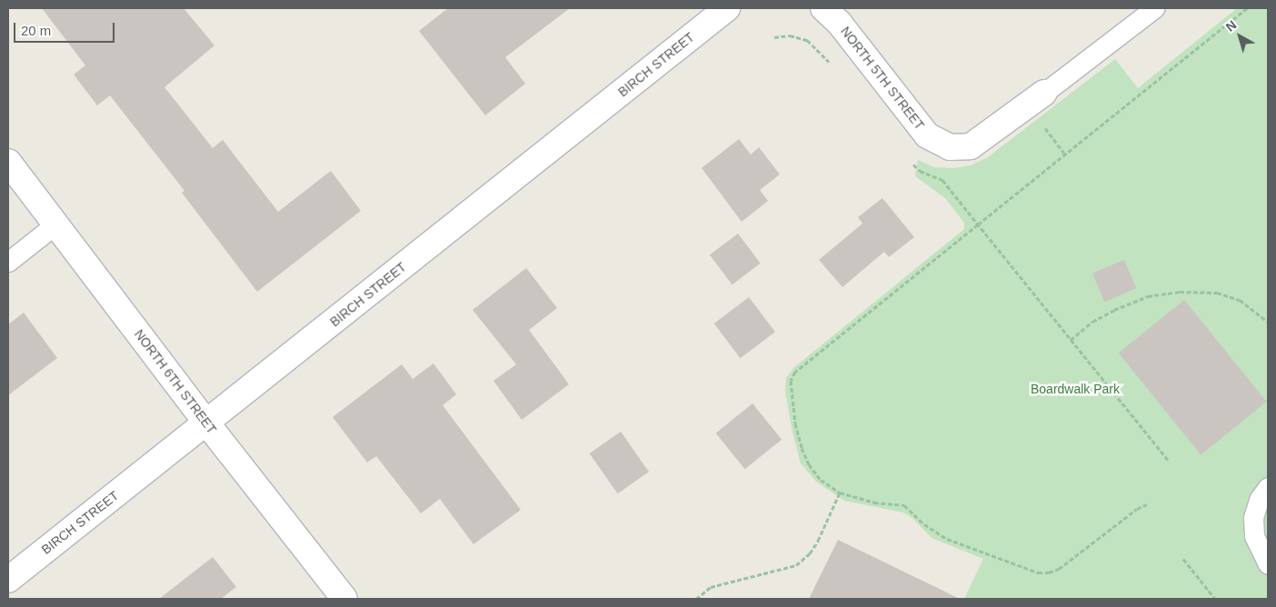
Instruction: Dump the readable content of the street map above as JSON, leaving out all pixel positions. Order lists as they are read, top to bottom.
{
  "streets": {
    "street": ["BIRCH STREET", "NORTH 5TH STREET", "NORTH 6TH STREET"]
  },
  "crossings": [
    ["BIRCH STREET", "NORTH 6TH STREET"]
  ],
  "parks": ["Boardwalk Park"],
  "scale_bar": "20 m",
  "north": "top left"
}
